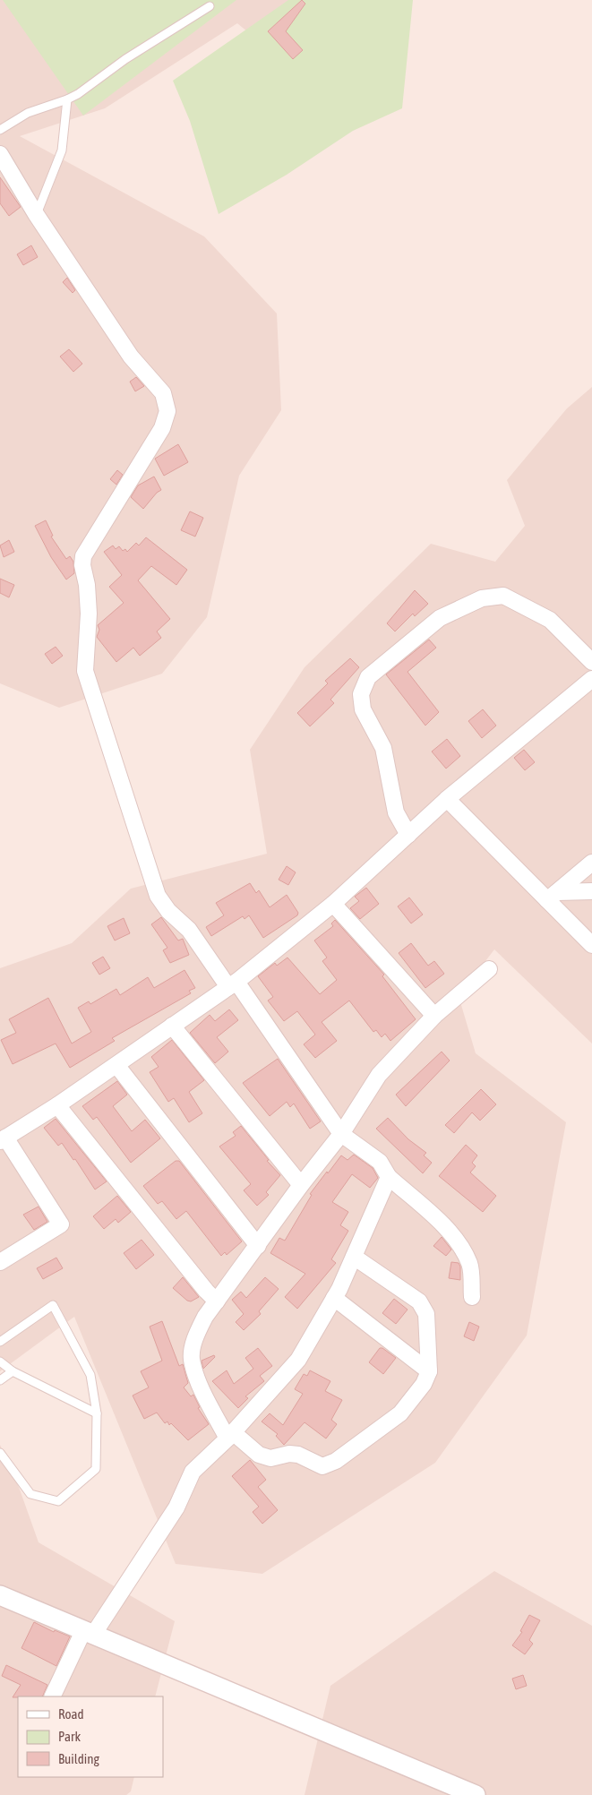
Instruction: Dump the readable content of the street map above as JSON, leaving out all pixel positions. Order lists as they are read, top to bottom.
{
  "legend": ["Road", "Park", "Building"]
}
